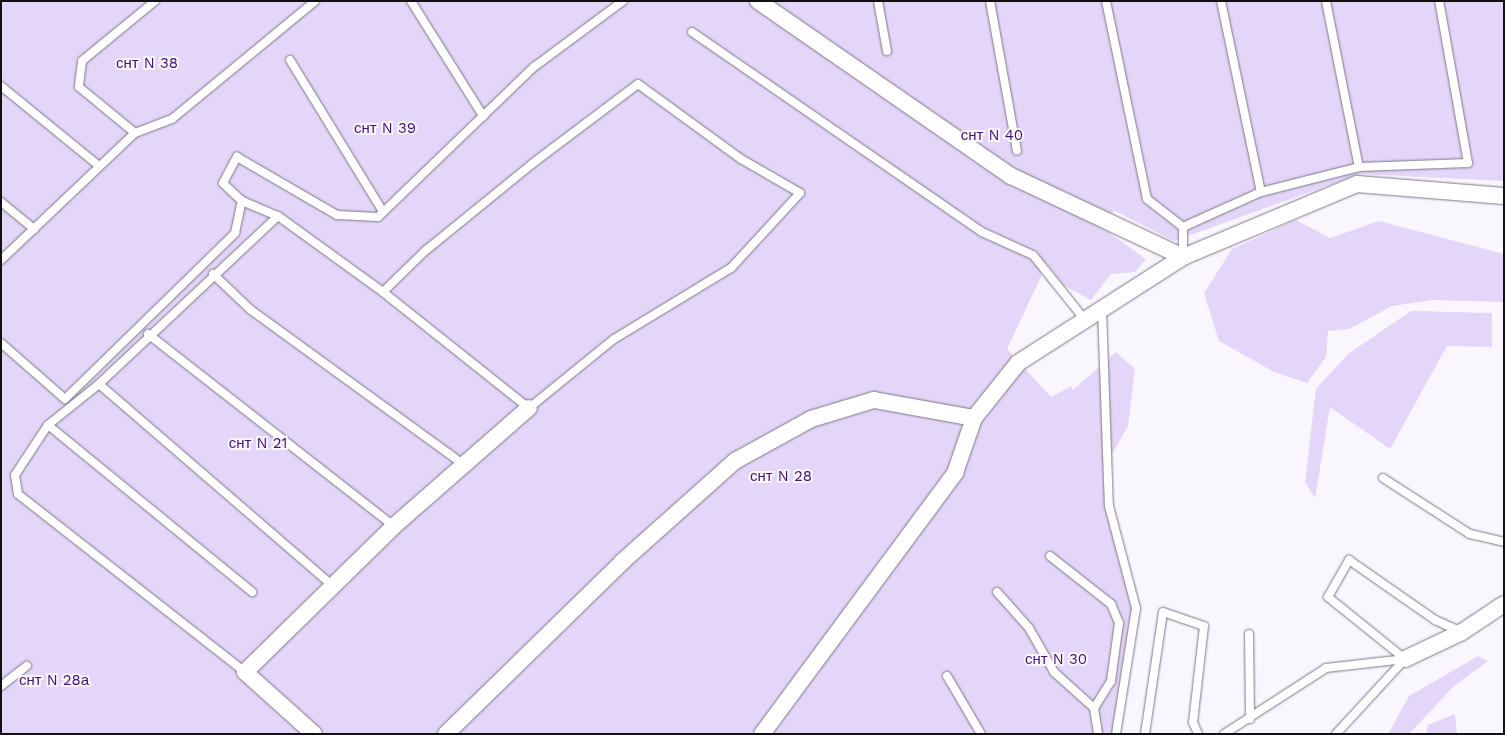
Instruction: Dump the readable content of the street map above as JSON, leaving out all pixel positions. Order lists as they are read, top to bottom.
{
  "parks": [
    "снт N 38",
    "снт N 39",
    "снт N 40",
    "снт N 21",
    "снт N 28",
    "снт N 30",
    "снт N 28а"
  ]
}
